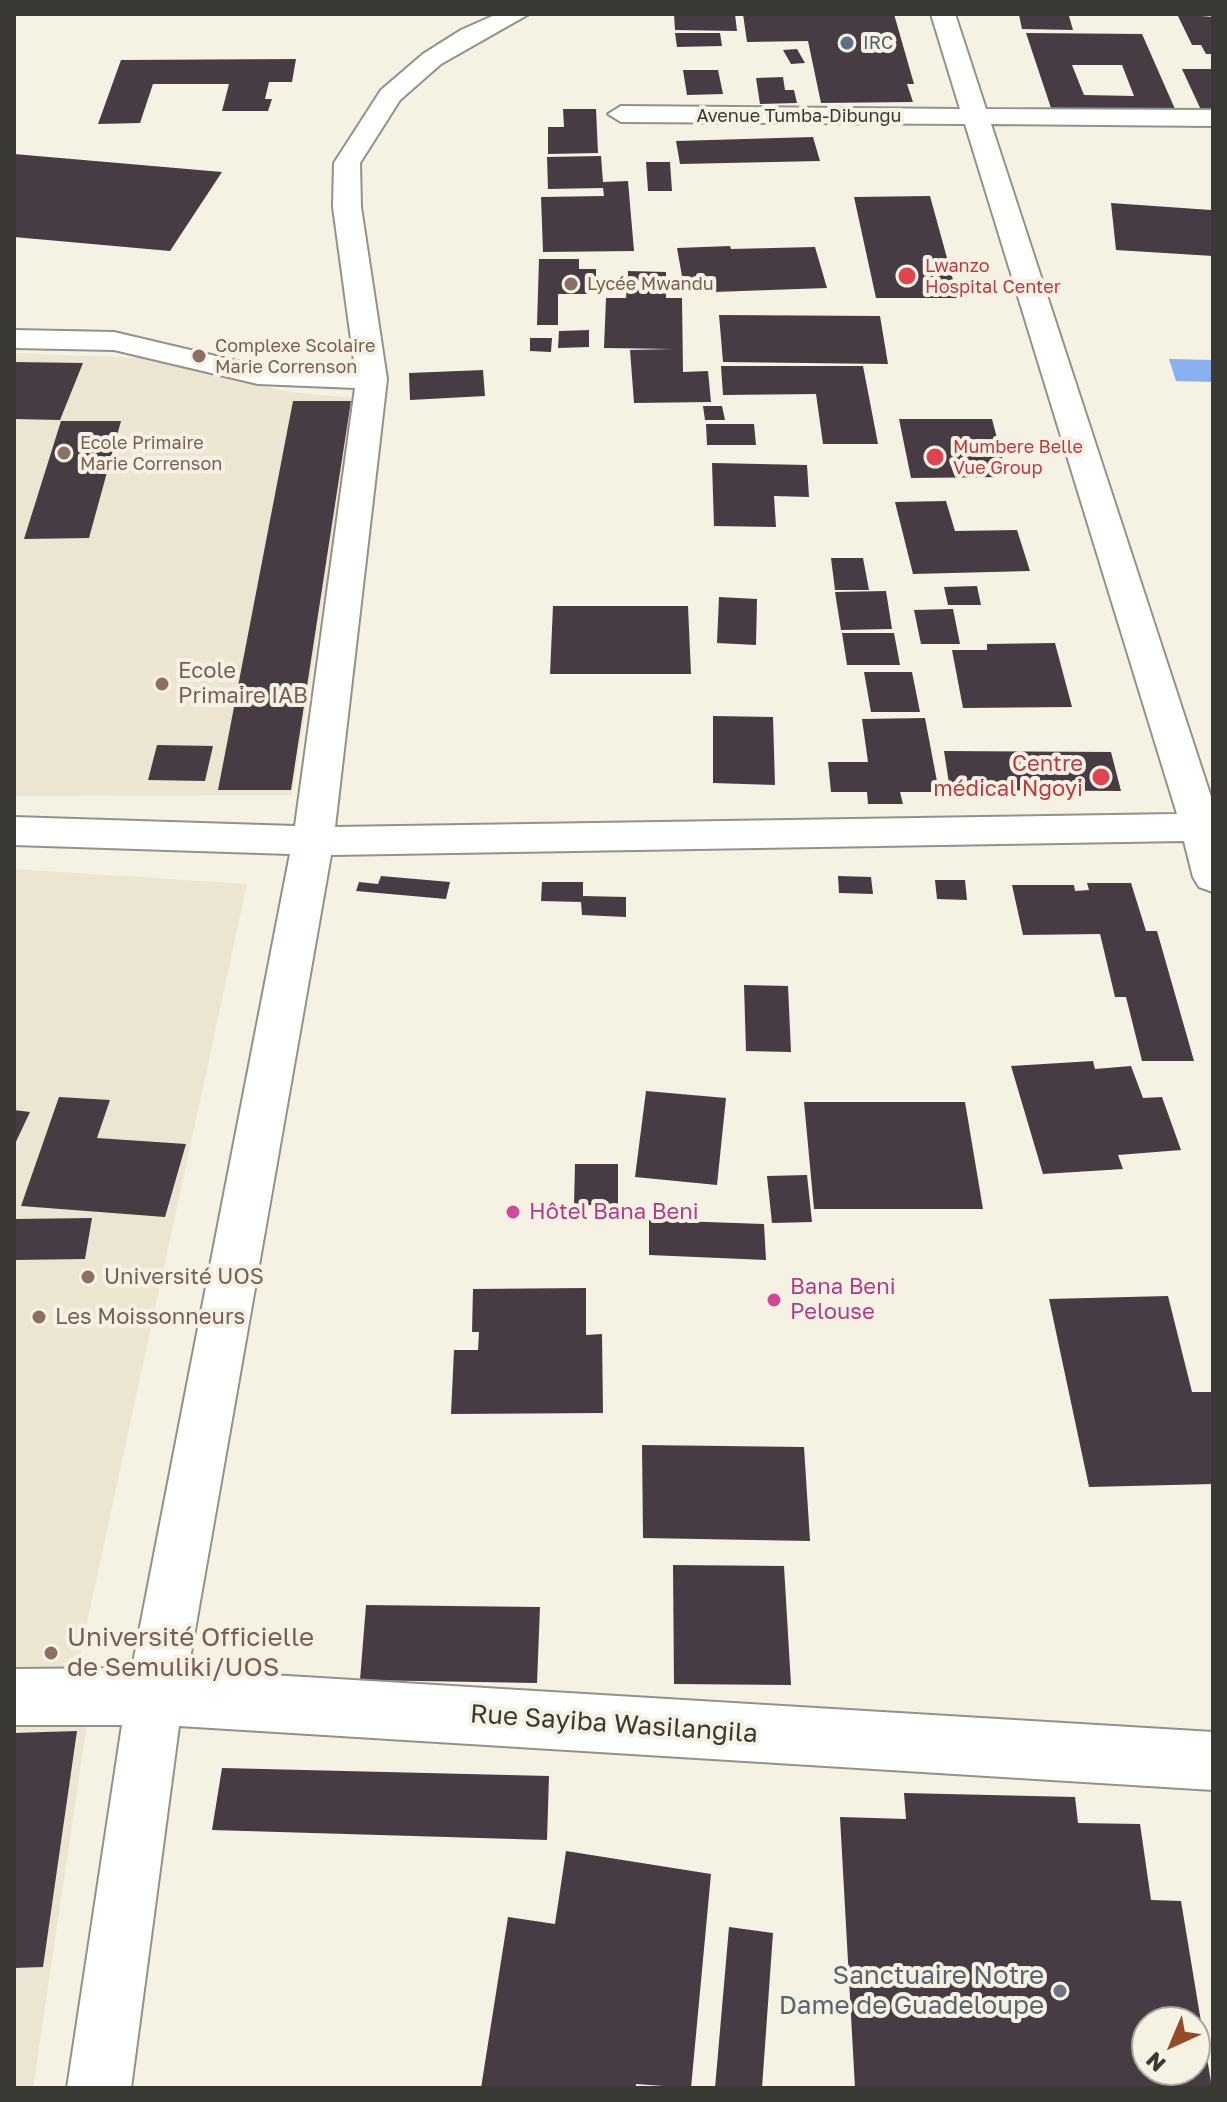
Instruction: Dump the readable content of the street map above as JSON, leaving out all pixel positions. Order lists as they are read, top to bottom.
{
  "streets": {
    "street": ["Avenue Tumba-Dibungu", "Rue Sayiba Wasilangila"]
  },
  "places": [
    "IRC",
    "Lwanzo Hospital Center",
    "Lycée Mwandu",
    "Complexe Scolaire Marie Correnson",
    "Ecole Primaire Marie Correnson",
    "Mumbere Belle Vue Group",
    "Ecole Primaire IAB",
    "Centre médical Ngoyi",
    "Hôtel Bana Beni",
    "Université UOS",
    "Bana Beni Pelouse",
    "Les Moissonneurs",
    "Université Officielle de Semuliki/UOS",
    "Sanctuaire Notre Dame de Guadeloupe"
  ],
  "north": "bottom left"
}
